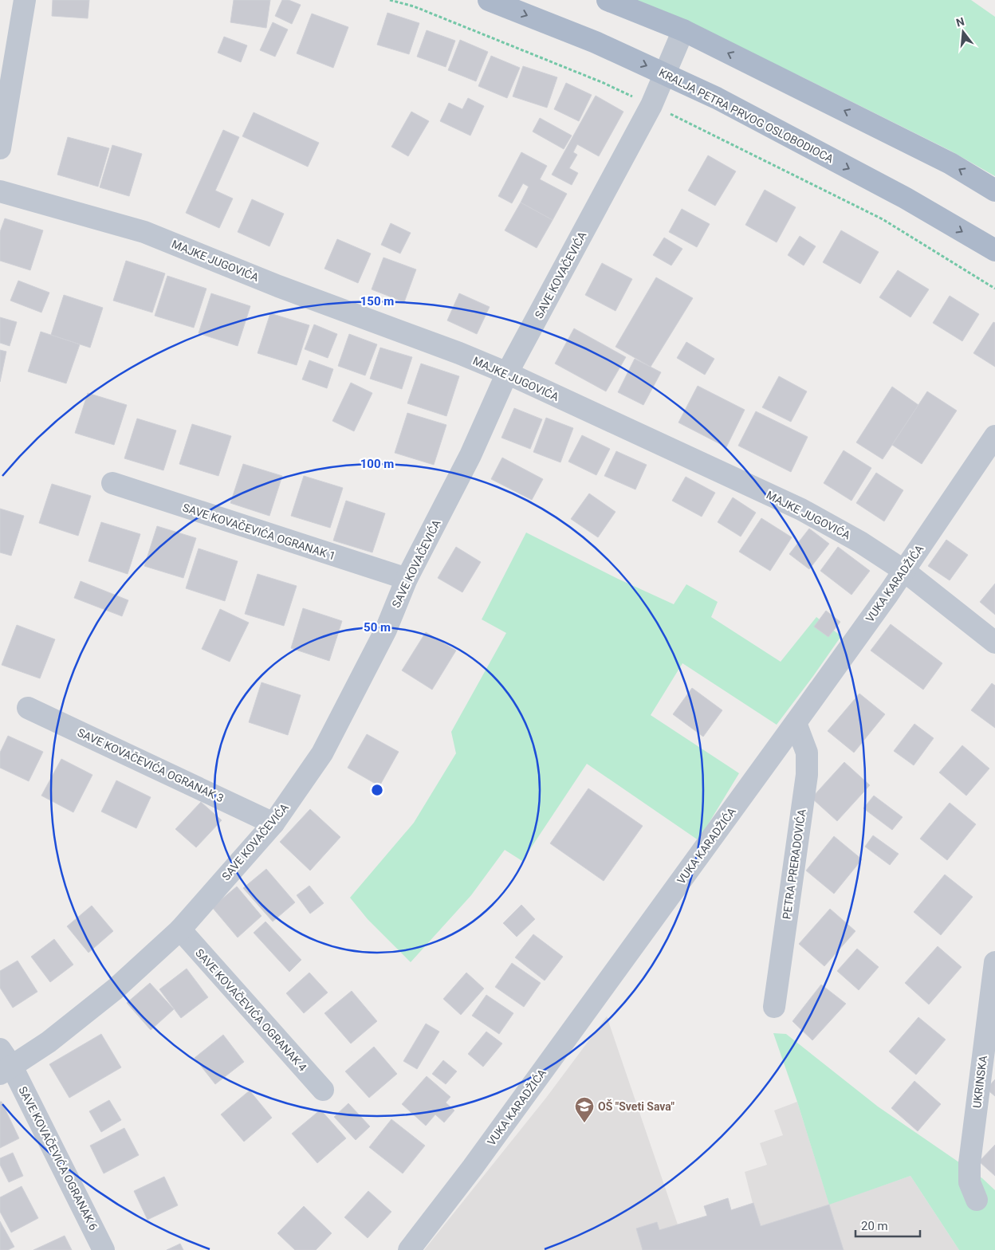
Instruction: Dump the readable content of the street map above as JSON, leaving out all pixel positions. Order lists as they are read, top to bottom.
{
  "streets": {
    "main road": ["KRALJA PETRA PRVOG OSLOBODIOCA"],
    "street": [
      "MAJKE JUGOVIĆA",
      "SAVE KOVAČEVIĆA",
      "SAVE KOVAČEVIĆA OGRANAK 1",
      "VUKA KARADŽIĆA",
      "SAVE KOVAČEVIĆA OGRANAK 3",
      "PETRA PRERADOVIĆA",
      "SAVE KOVAČEVIĆA OGRANAK 4",
      "UKRINSKA",
      "SAVE KOVAČEVIĆA OGRANAK 6"
    ]
  },
  "crossings": [
    ["KRALJA PETRA PRVOG OSLOBODIOCA", "SAVE KOVAČEVIĆA"],
    ["MAJKE JUGOVIĆA", "SAVE KOVAČEVIĆA"],
    ["MAJKE JUGOVIĆA", "VUKA KARADŽIĆA"],
    ["SAVE KOVAČEVIĆA", "SAVE KOVAČEVIĆA OGRANAK 1"],
    ["SAVE KOVAČEVIĆA", "SAVE KOVAČEVIĆA OGRANAK 3"],
    ["SAVE KOVAČEVIĆA", "SAVE KOVAČEVIĆA OGRANAK 4"],
    ["SAVE KOVAČEVIĆA", "SAVE KOVAČEVIĆA OGRANAK 6"],
    ["VUKA KARADŽIĆA", "PETRA PRERADOVIĆA"]
  ],
  "places": {
    "school or university": ["OŠ \"Sveti Sava\""]
  },
  "scale_bar": "20 m",
  "north": "top",
  "rings": ["150 m", "100 m", "50 m"]
}
